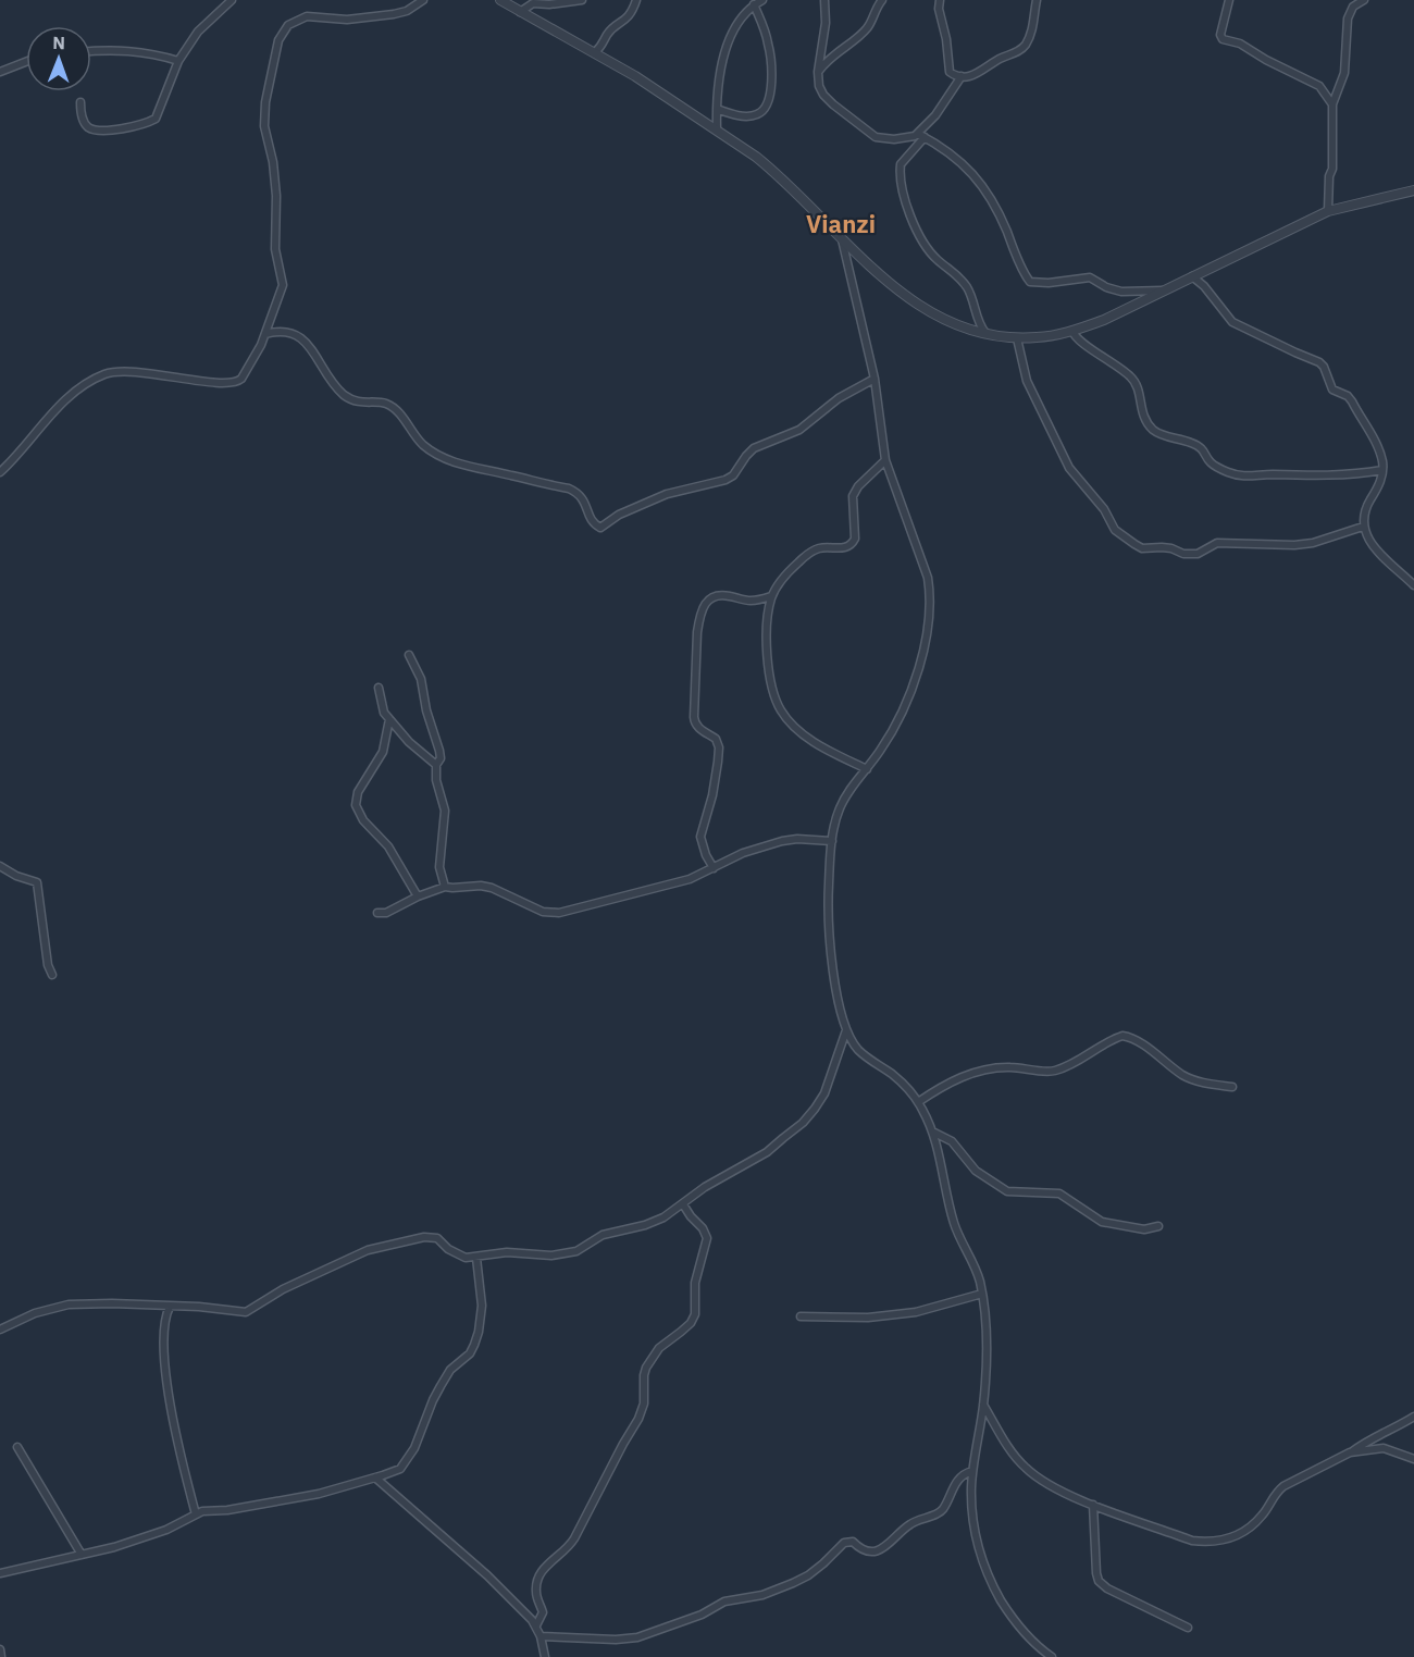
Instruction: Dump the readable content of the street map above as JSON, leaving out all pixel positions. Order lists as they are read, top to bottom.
{
  "districts": ["Vianzi"],
  "north": "top"
}
